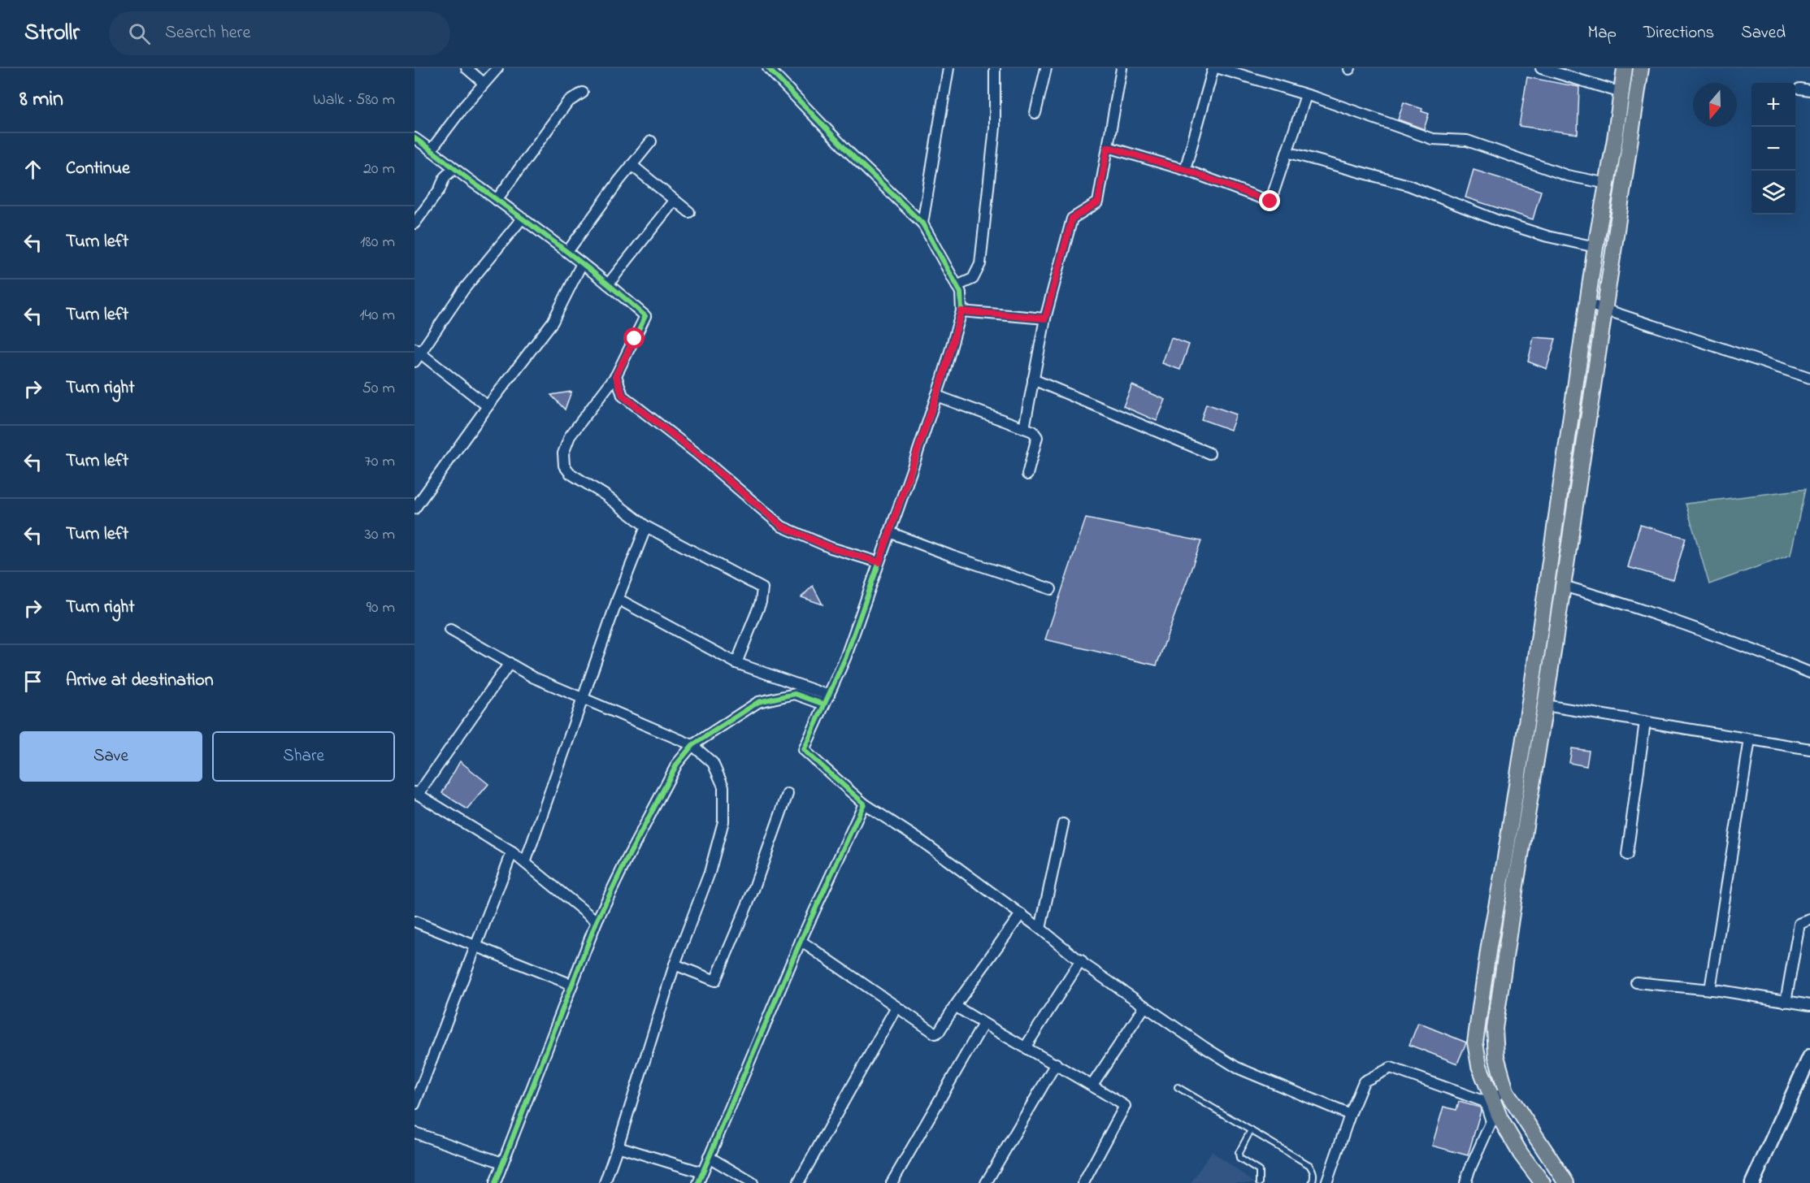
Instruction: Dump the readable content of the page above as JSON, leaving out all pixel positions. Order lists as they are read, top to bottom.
{
  "north": "bottom",
  "page": {
    "header": "Strollr",
    "search": "Search here",
    "nav": ["Map", "Directions", "Saved"],
    "heading": ["8 min", "Walk · 580 m"],
    "map_buttons": ["+", "−"],
    "list": [
      ["Continue", "20 m"],
      ["Turn left", "180 m"],
      ["Turn left", "140 m"],
      ["Turn right", "50 m"],
      ["Turn left", "70 m"],
      ["Turn left", "30 m"],
      ["Turn right", "90 m"],
      "Arrive at destination"
    ],
    "buttons": ["Save", "Share"]
  }
}
